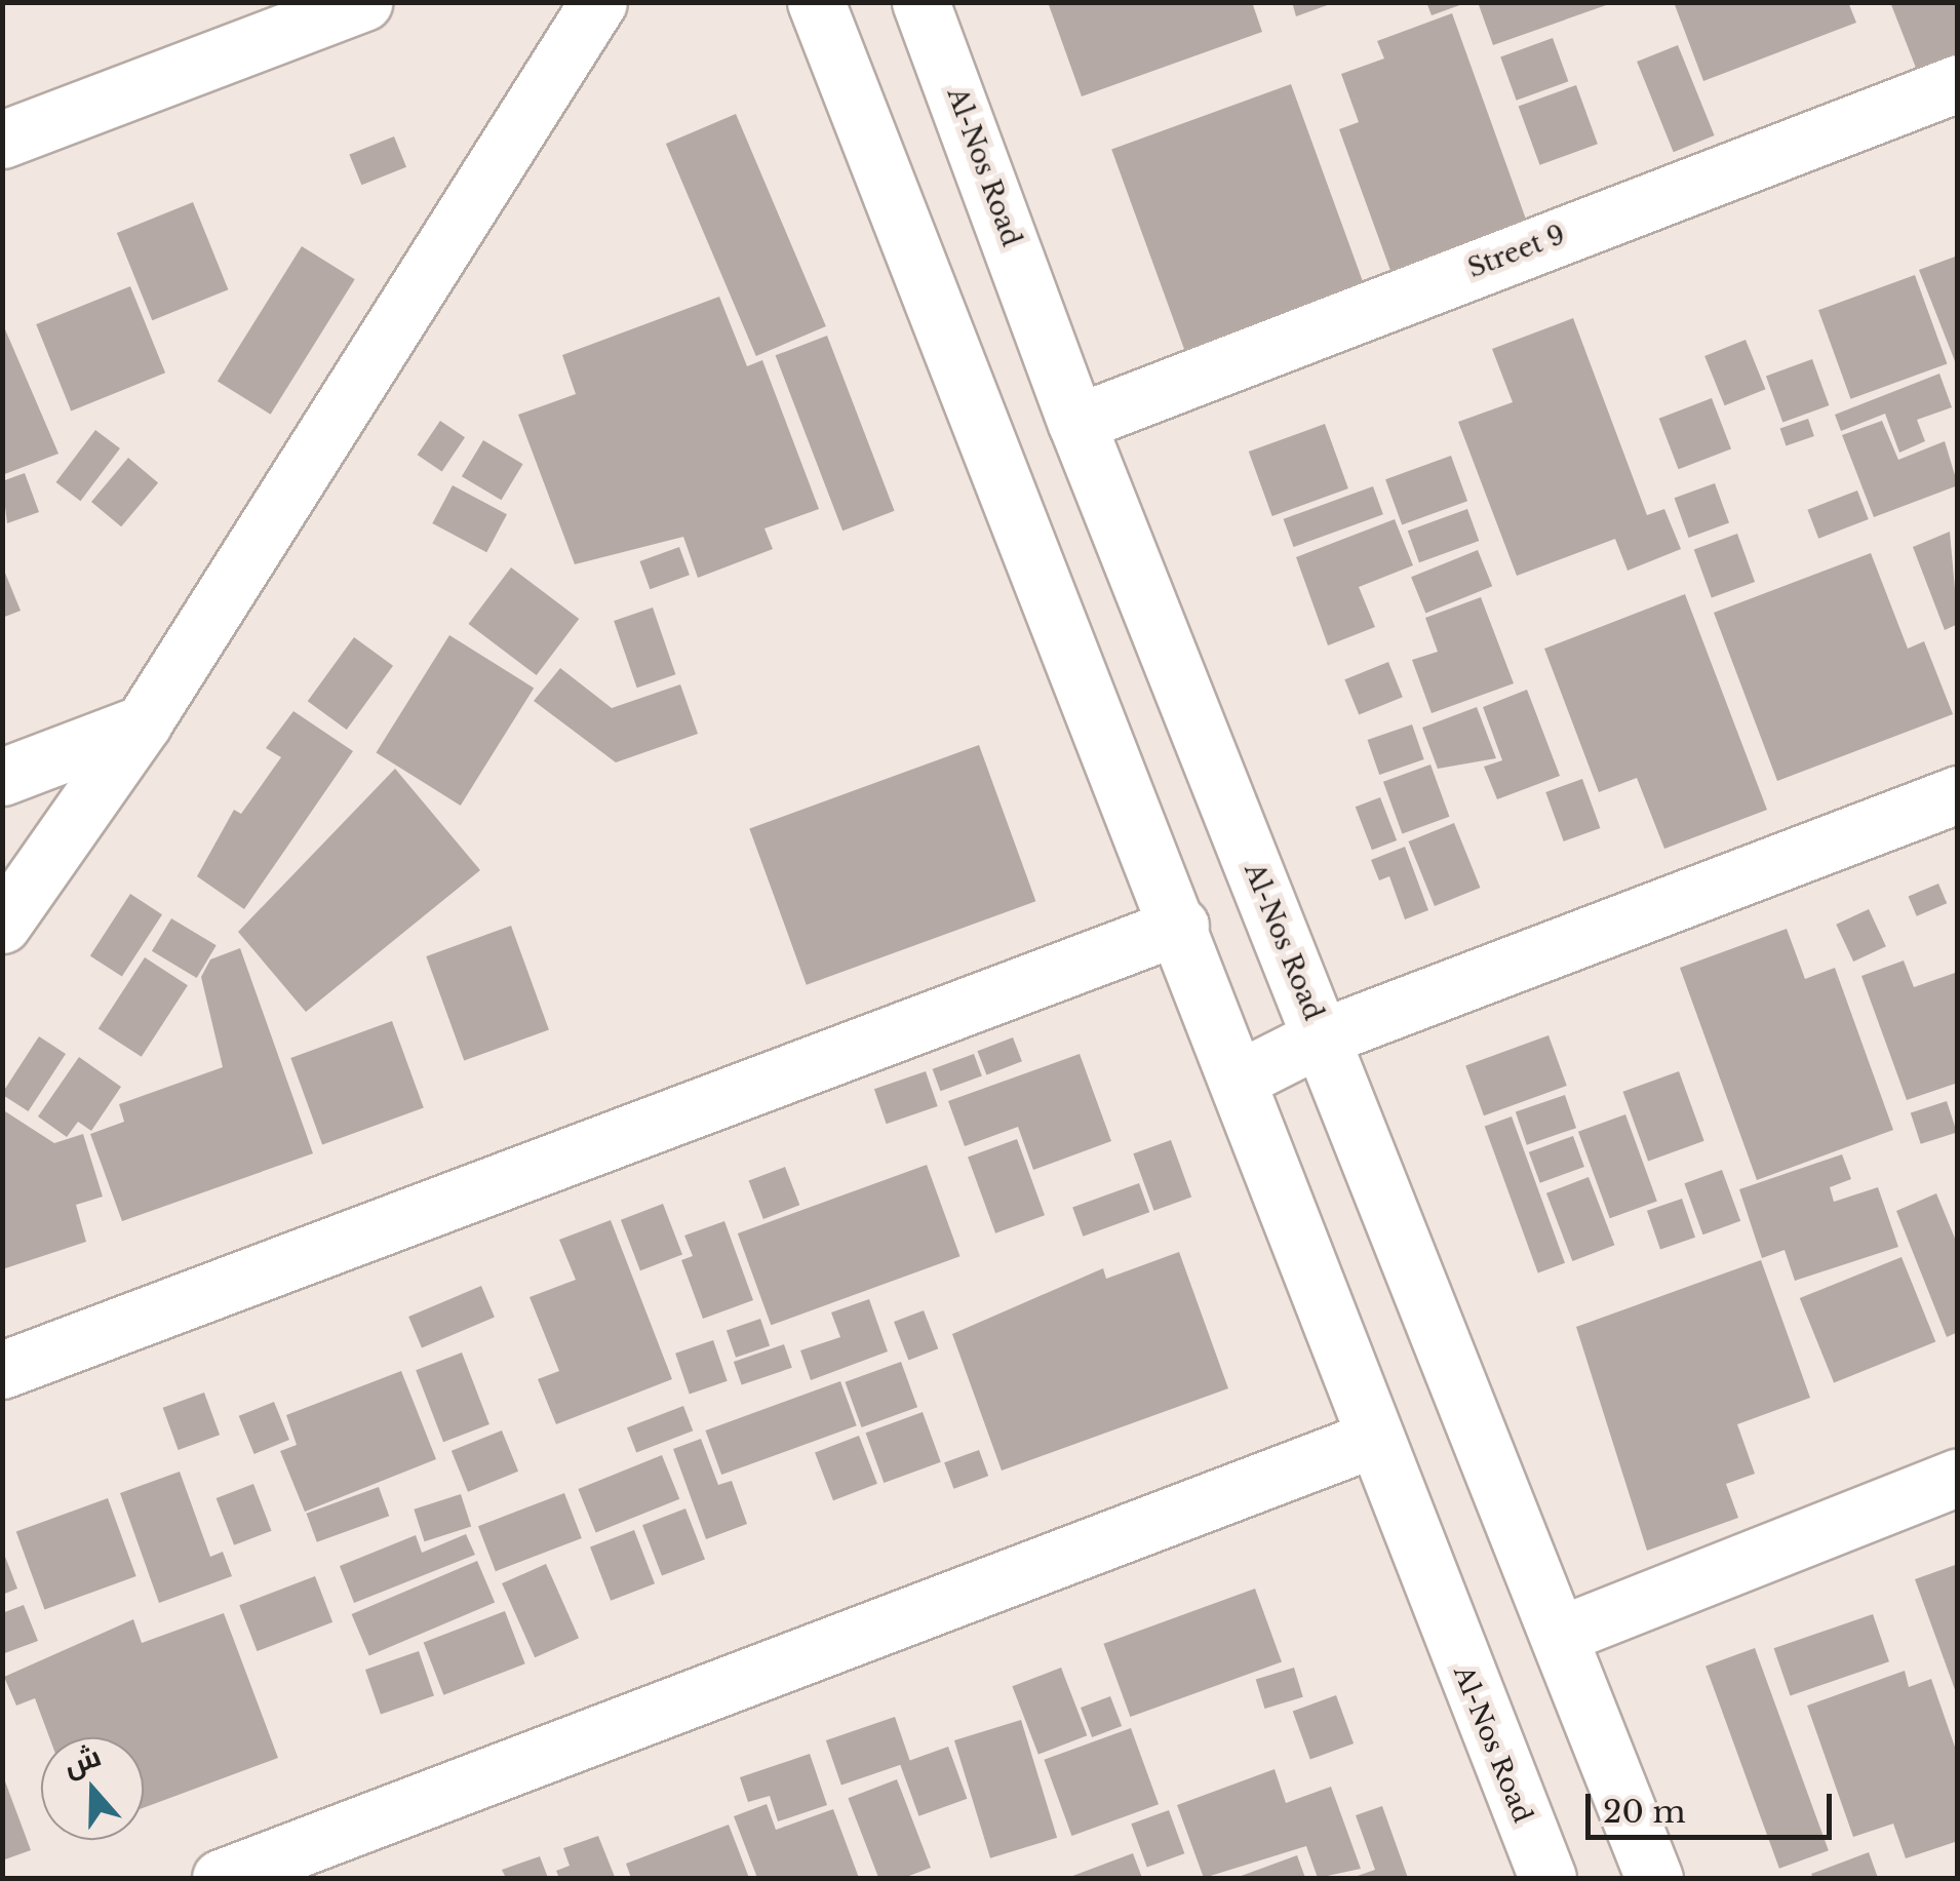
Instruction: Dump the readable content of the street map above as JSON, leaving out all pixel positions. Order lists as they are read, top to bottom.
{
  "streets": {
    "street": ["Al-Nos Road", "Street 9"]
  },
  "crossings": [
    ["Al-Nos Road", "Street 9"]
  ],
  "scale_bar": "20 m",
  "north": "top"
}
